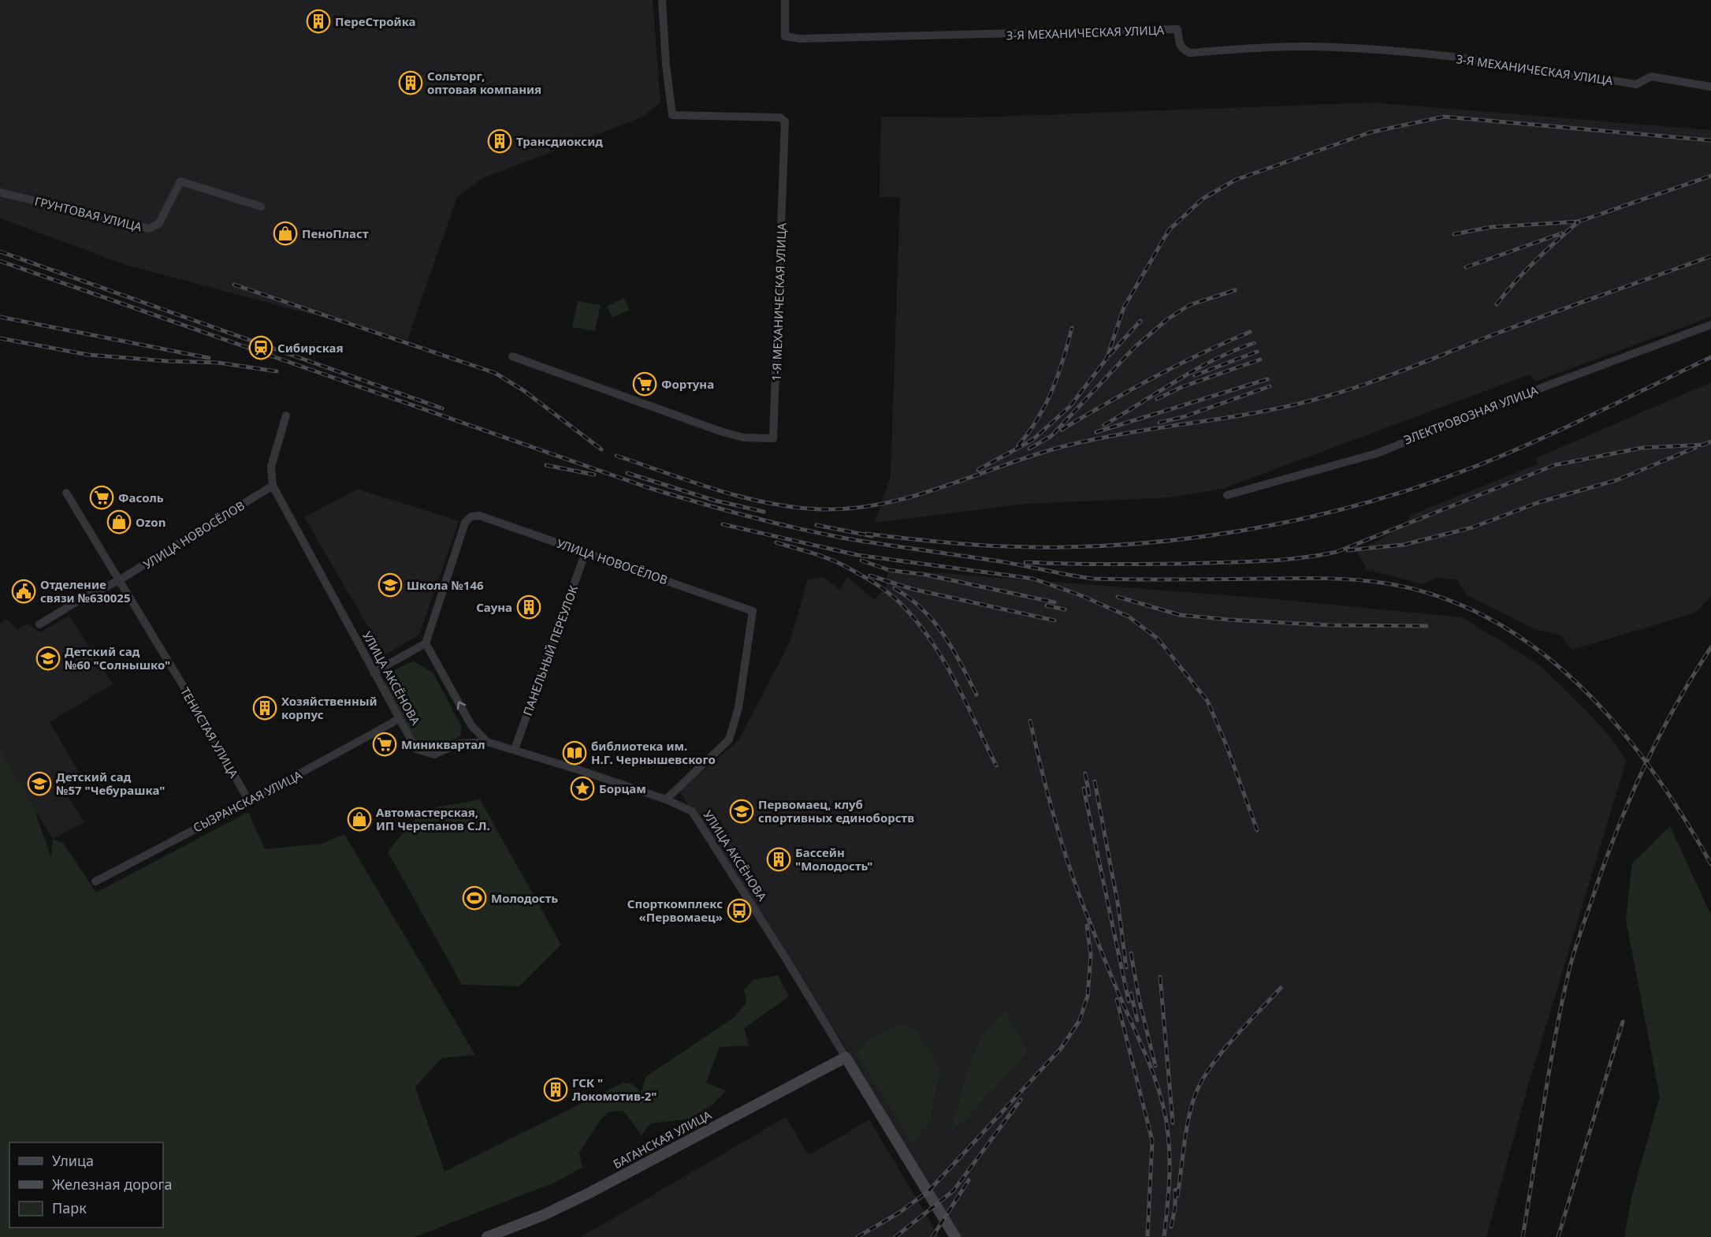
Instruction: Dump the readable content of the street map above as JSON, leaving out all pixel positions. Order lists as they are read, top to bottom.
{
  "streets": {
    "street": [
      "3-Я МЕХАНИЧЕСКАЯ УЛИЦА",
      "ГРУНТОВАЯ УЛИЦА",
      "1-Я МЕХАНИЧЕСКАЯ УЛИЦА",
      "ЭЛЕКТРОВОЗНАЯ УЛИЦА",
      "УЛИЦА НОВОСЁЛОВ",
      "ПАНЕЛЬНЫЙ ПЕРЕУЛОК",
      "УЛИЦА АКСЁНОВА",
      "ТЕНИСТАЯ УЛИЦА",
      "СЫЗРАНСКАЯ УЛИЦА",
      "БАГАНСКАЯ УЛИЦА"
    ]
  },
  "crossings": [
    ["УЛИЦА НОВОСЁЛОВ", "ПАНЕЛЬНЫЙ ПЕРЕУЛОК"],
    ["УЛИЦА НОВОСЁЛОВ", "УЛИЦА АКСЁНОВА"],
    ["УЛИЦА НОВОСЁЛОВ", "ТЕНИСТАЯ УЛИЦА"],
    ["ПАНЕЛЬНЫЙ ПЕРЕУЛОК", "УЛИЦА АКСЁНОВА"],
    ["УЛИЦА АКСЁНОВА", "СЫЗРАНСКАЯ УЛИЦА"],
    ["УЛИЦА АКСЁНОВА", "БАГАНСКАЯ УЛИЦА"],
    ["ТЕНИСТАЯ УЛИЦА", "СЫЗРАНСКАЯ УЛИЦА"]
  ],
  "places": {
    "building": [
      "ПереСтройка",
      "Сольторг, оптовая компания",
      "Трансдиоксид",
      "Сауна",
      "Хозяйственный корпус",
      "Бассейн \"Молодость\"",
      "ГСК \" Локомотив-2\""
    ],
    "shop": ["ПеноПласт", "Ozon", "Автомастерская, ИП Черепанов С.Л."],
    "station": ["Сибирская"],
    "supermarket": ["Фортуна", "Фасоль", "Миниквартал"],
    "school or university": [
      "Школа №146",
      "Детский сад №60 \"Солнышко\"",
      "Детский сад №57 \"Чебурашка\"",
      "Первомаец, клуб спортивных единоборств"
    ],
    "public building": ["Отделение связи №630025"],
    "library": ["библиотека им. Н.Г. Чернышевского"],
    "place": ["Борцам"],
    "sports": ["Молодость"],
    "bus stop": ["Спорткомплекс «Первомаец»"]
  },
  "legend": ["Улица", "Железная дорога", "Парк"]
}
